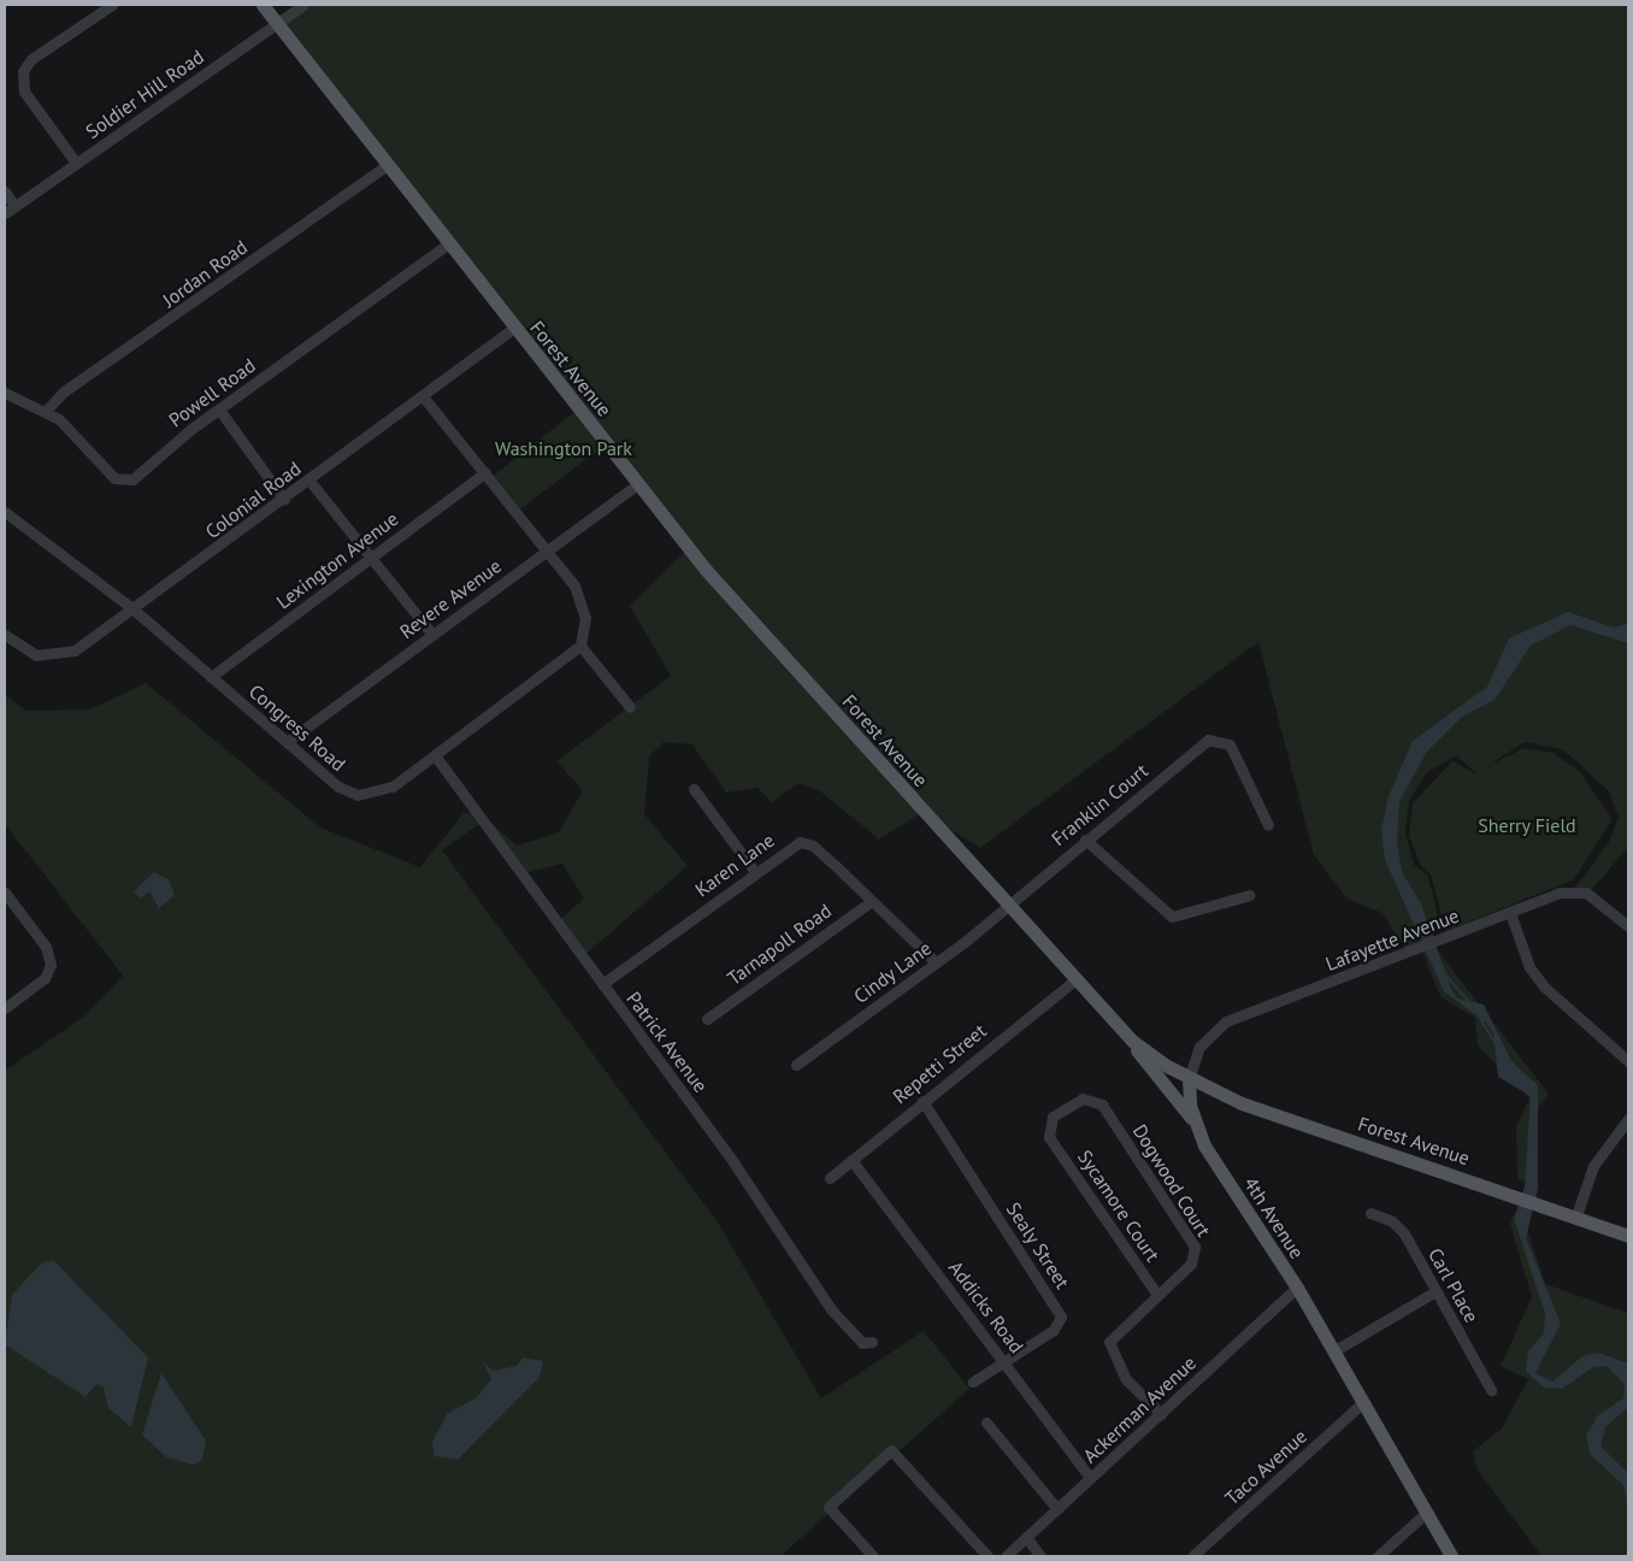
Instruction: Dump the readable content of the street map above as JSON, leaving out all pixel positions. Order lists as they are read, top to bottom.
{
  "streets": {
    "main road": ["Forest Avenue", "4th Avenue"],
    "street": [
      "Soldier Hill Road",
      "Jordan Road",
      "Powell Road",
      "Colonial Road",
      "Lexington Avenue",
      "Revere Avenue",
      "Congress Road",
      "Franklin Court",
      "Karen Lane",
      "Lafayette Avenue",
      "Tarnapoll Road",
      "Cindy Lane",
      "Patrick Avenue",
      "Repetti Street",
      "Dogwood Court",
      "Sycamore Court",
      "Sealy Street",
      "Carl Place",
      "Addicks Road",
      "Ackerman Avenue",
      "Taco Avenue"
    ]
  },
  "crossings": [
    ["Soldier Hill Road", "Forest Avenue"],
    ["Jordan Road", "Forest Avenue"],
    ["Jordan Road", "Powell Road"],
    ["Forest Avenue", "Powell Road"],
    ["Forest Avenue", "Colonial Road"],
    ["Forest Avenue", "Revere Avenue"],
    ["Forest Avenue", "Franklin Court"],
    ["Forest Avenue", "Lafayette Avenue"],
    ["Forest Avenue", "Cindy Lane"],
    ["Forest Avenue", "4th Avenue"],
    ["Colonial Road", "Congress Road"],
    ["Lexington Avenue", "Congress Road"],
    ["Revere Avenue", "Congress Road"],
    ["Congress Road", "Patrick Avenue"],
    ["Franklin Court", "Cindy Lane"],
    ["Karen Lane", "Tarnapoll Road"],
    ["Karen Lane", "Cindy Lane"],
    ["Karen Lane", "Patrick Avenue"],
    ["Lafayette Avenue", "4th Avenue"],
    ["Repetti Street", "Sealy Street"],
    ["Repetti Street", "Addicks Road"],
    ["Dogwood Court", "Sycamore Court"],
    ["Dogwood Court", "Ackerman Avenue"],
    ["4th Avenue", "Ackerman Avenue"],
    ["4th Avenue", "Taco Avenue"],
    ["Sealy Street", "Addicks Road"],
    ["Addicks Road", "Ackerman Avenue"]
  ],
  "parks": ["Washington Park", "Sherry Field"]
}
